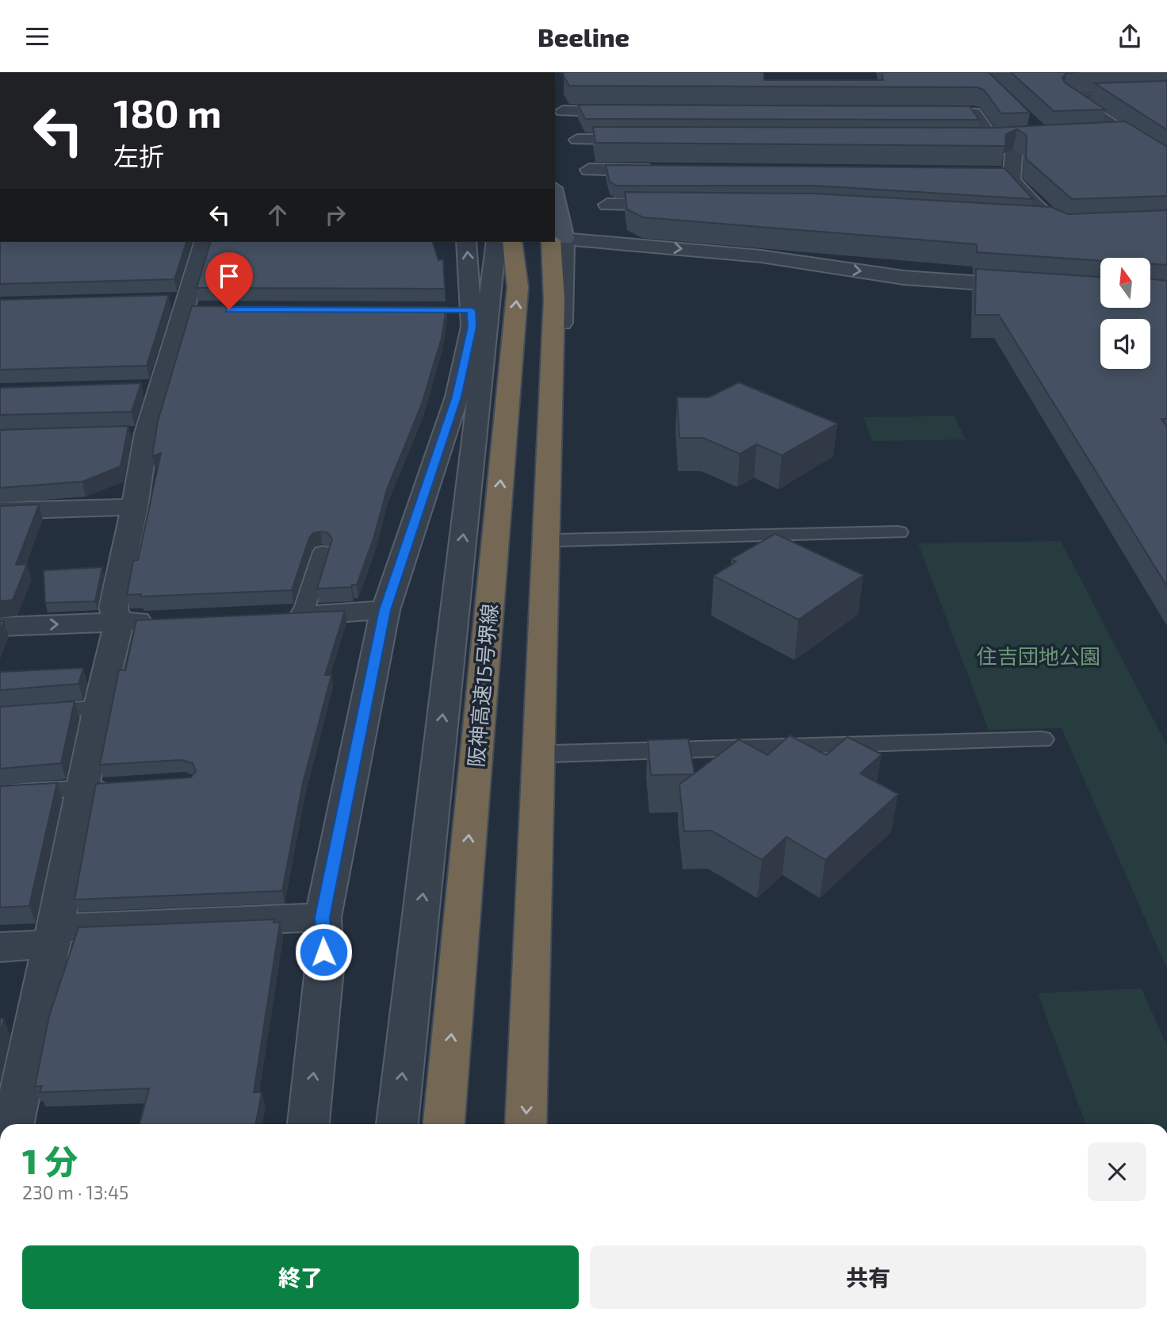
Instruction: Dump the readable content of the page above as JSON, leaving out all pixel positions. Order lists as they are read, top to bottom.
{
  "streets": {
    "highway": ["阪神高速15号堺線"]
  },
  "parks": ["住吉団地公園"],
  "north": "top",
  "page": {
    "header": "Beeline",
    "turn": ["180 m", "左折"],
    "heading": ["1 分", "230 m · 13:45"],
    "buttons": ["終了", "共有"]
  }
}
